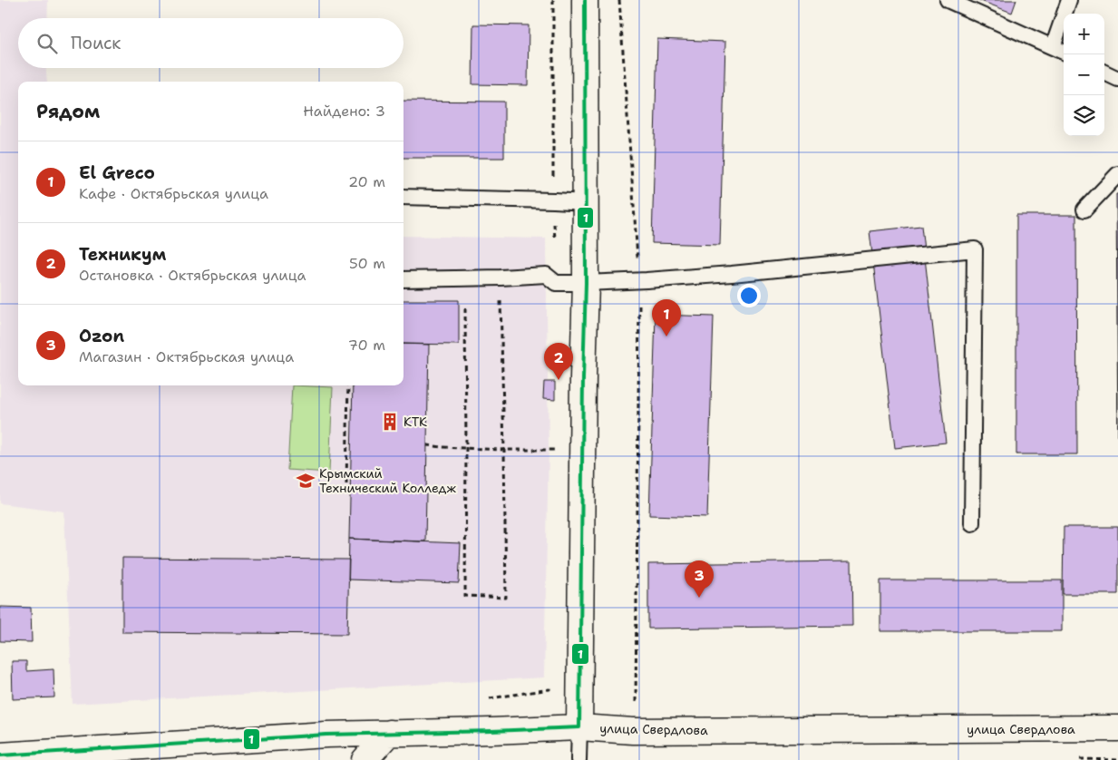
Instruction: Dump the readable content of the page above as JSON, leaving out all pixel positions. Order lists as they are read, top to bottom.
{
  "streets": {
    "street": ["улица Свердлова"]
  },
  "places": {
    "building": ["КТК"],
    "school or university": ["Крымский Технический Колледж"]
  },
  "lines": ["transit line 1"],
  "page": {
    "map_buttons": ["+", "−"],
    "search": "Поиск",
    "heading": ["Рядом", "Найдено: 3"],
    "list": [
      {
        "mark": "1",
        "name": "El Greco",
        "note": "Кафе · Октябрьская улица",
        "value": "20 m"
      },
      {
        "mark": "2",
        "name": "Техникум",
        "note": "Остановка · Октябрьская улица",
        "value": "50 m"
      },
      {
        "mark": "3",
        "name": "Ozon",
        "note": "Магазин · Октябрьская улица",
        "value": "70 m"
      }
    ],
    "pins": ["1", "2", "3"]
  }
}
